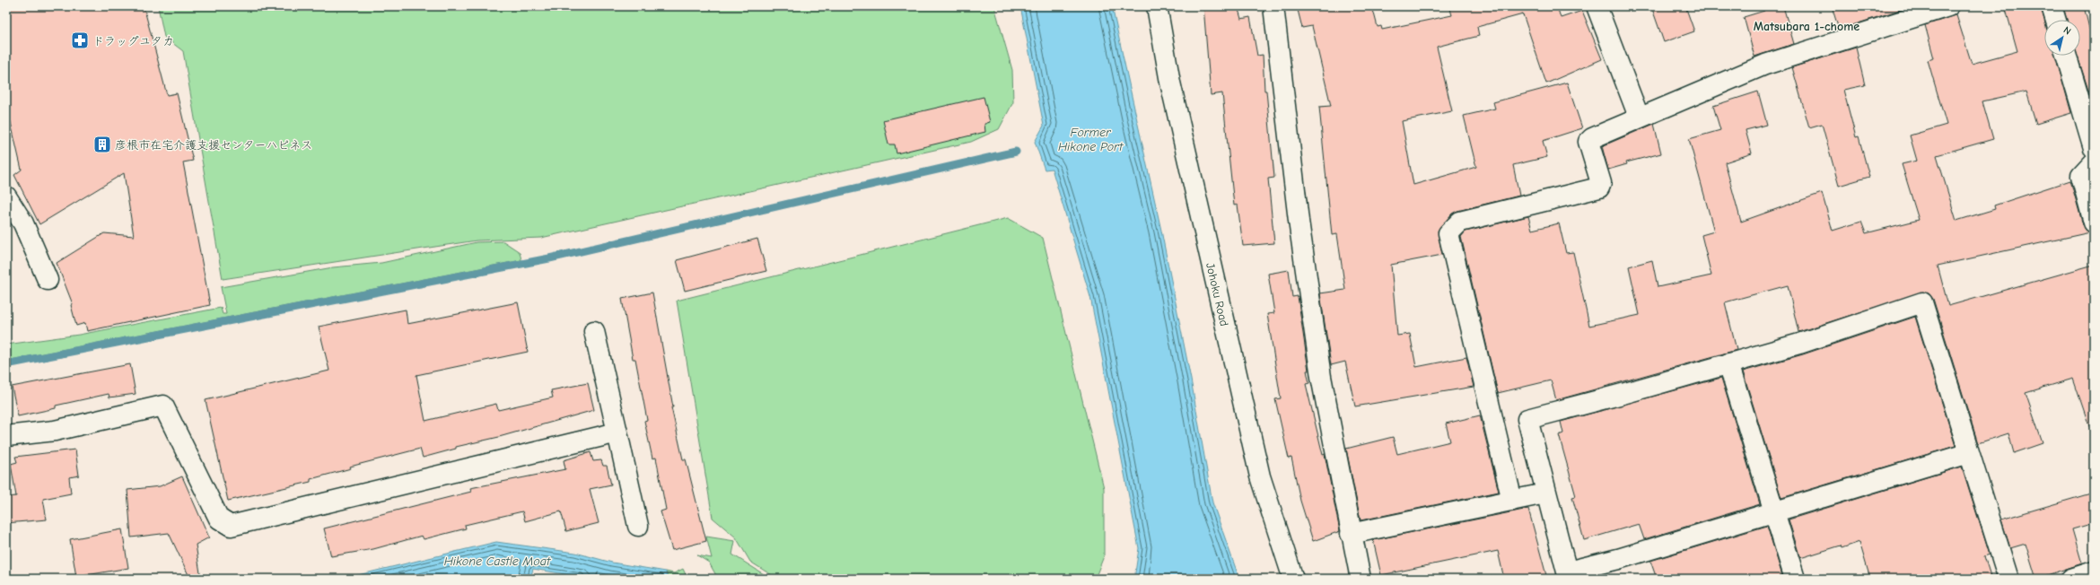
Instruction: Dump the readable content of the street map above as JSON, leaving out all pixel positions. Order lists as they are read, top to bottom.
{
  "streets": {
    "street": ["Johoku Road"]
  },
  "districts": ["Matsubara 1-chome"],
  "water": ["Former Hikone Port", "Hikone Castle Moat"],
  "places": {
    "pharmacy": ["ドラッグユタカ"],
    "building": ["彦根市在宅介護支援センターハピネス"]
  },
  "north": "top right"
}
